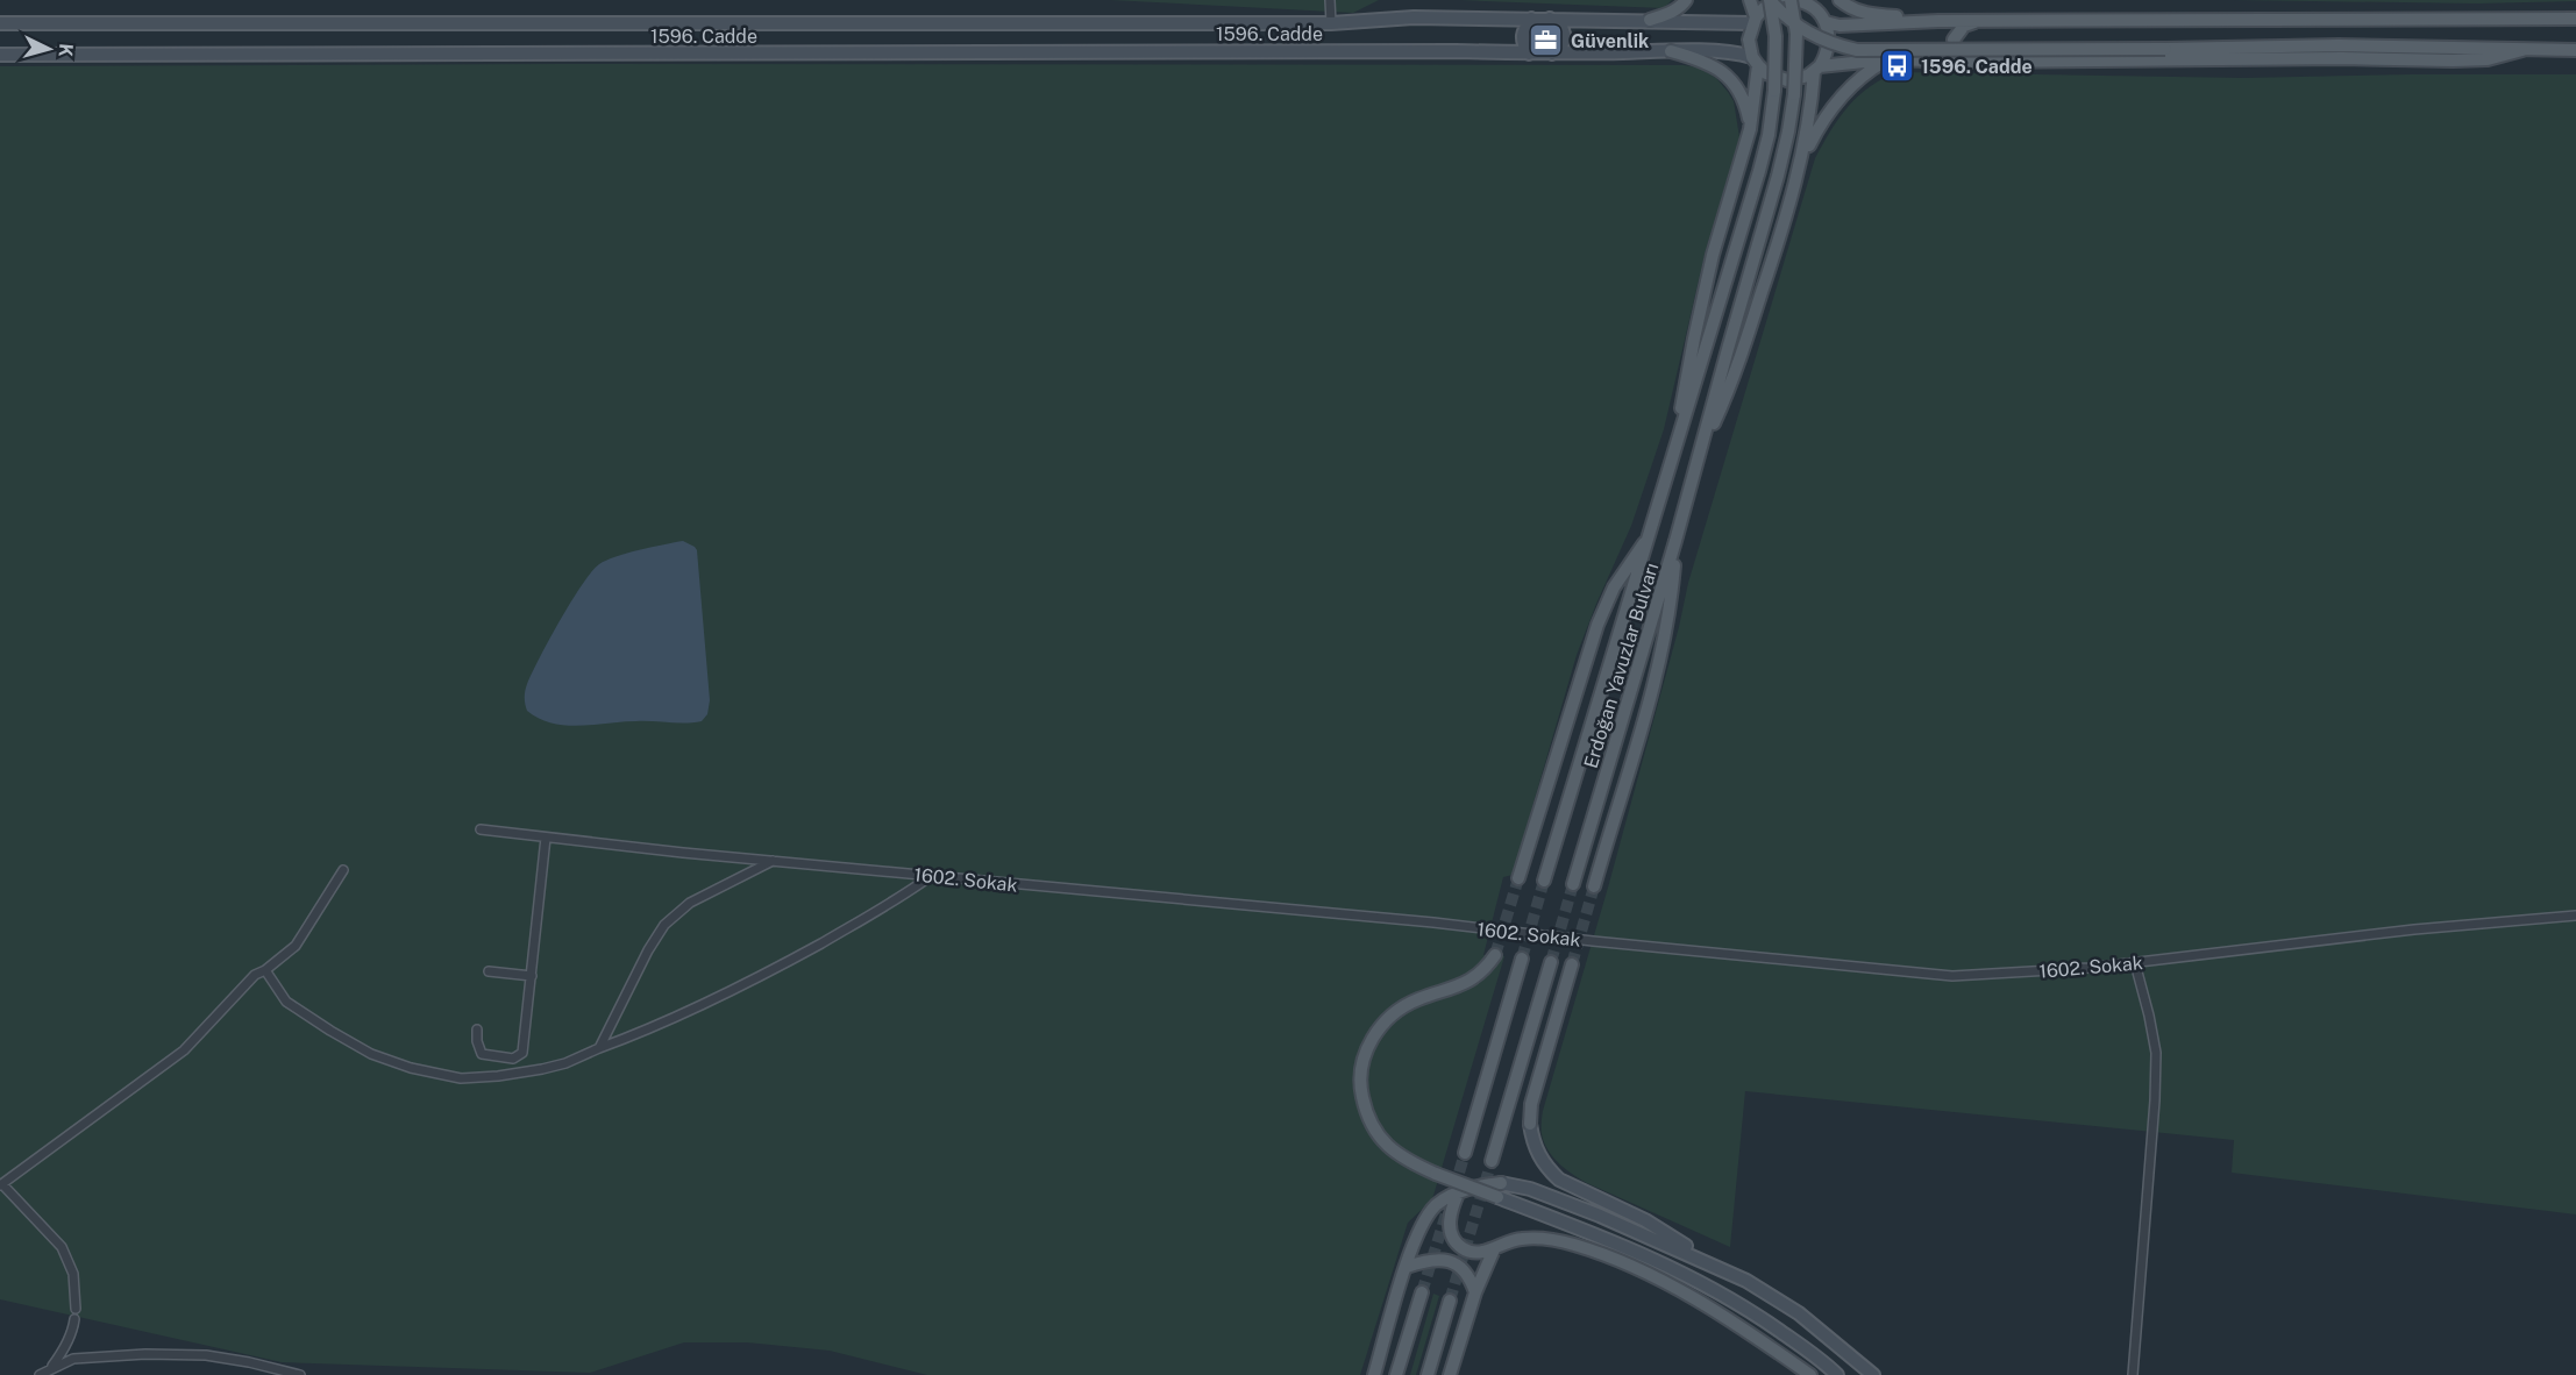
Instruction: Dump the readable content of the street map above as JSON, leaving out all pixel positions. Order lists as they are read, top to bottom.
{
  "streets": {
    "main road": ["1596. Cadde", "Erdoğan Yavuzlar Bulvarı"],
    "street": ["1602. Sokak"]
  },
  "crossings": [
    ["1596. Cadde", "Erdoğan Yavuzlar Bulvarı"]
  ],
  "places": {
    "office": ["Güvenlik"],
    "bus stop": ["1596. Cadde"]
  },
  "north": "right"
}
